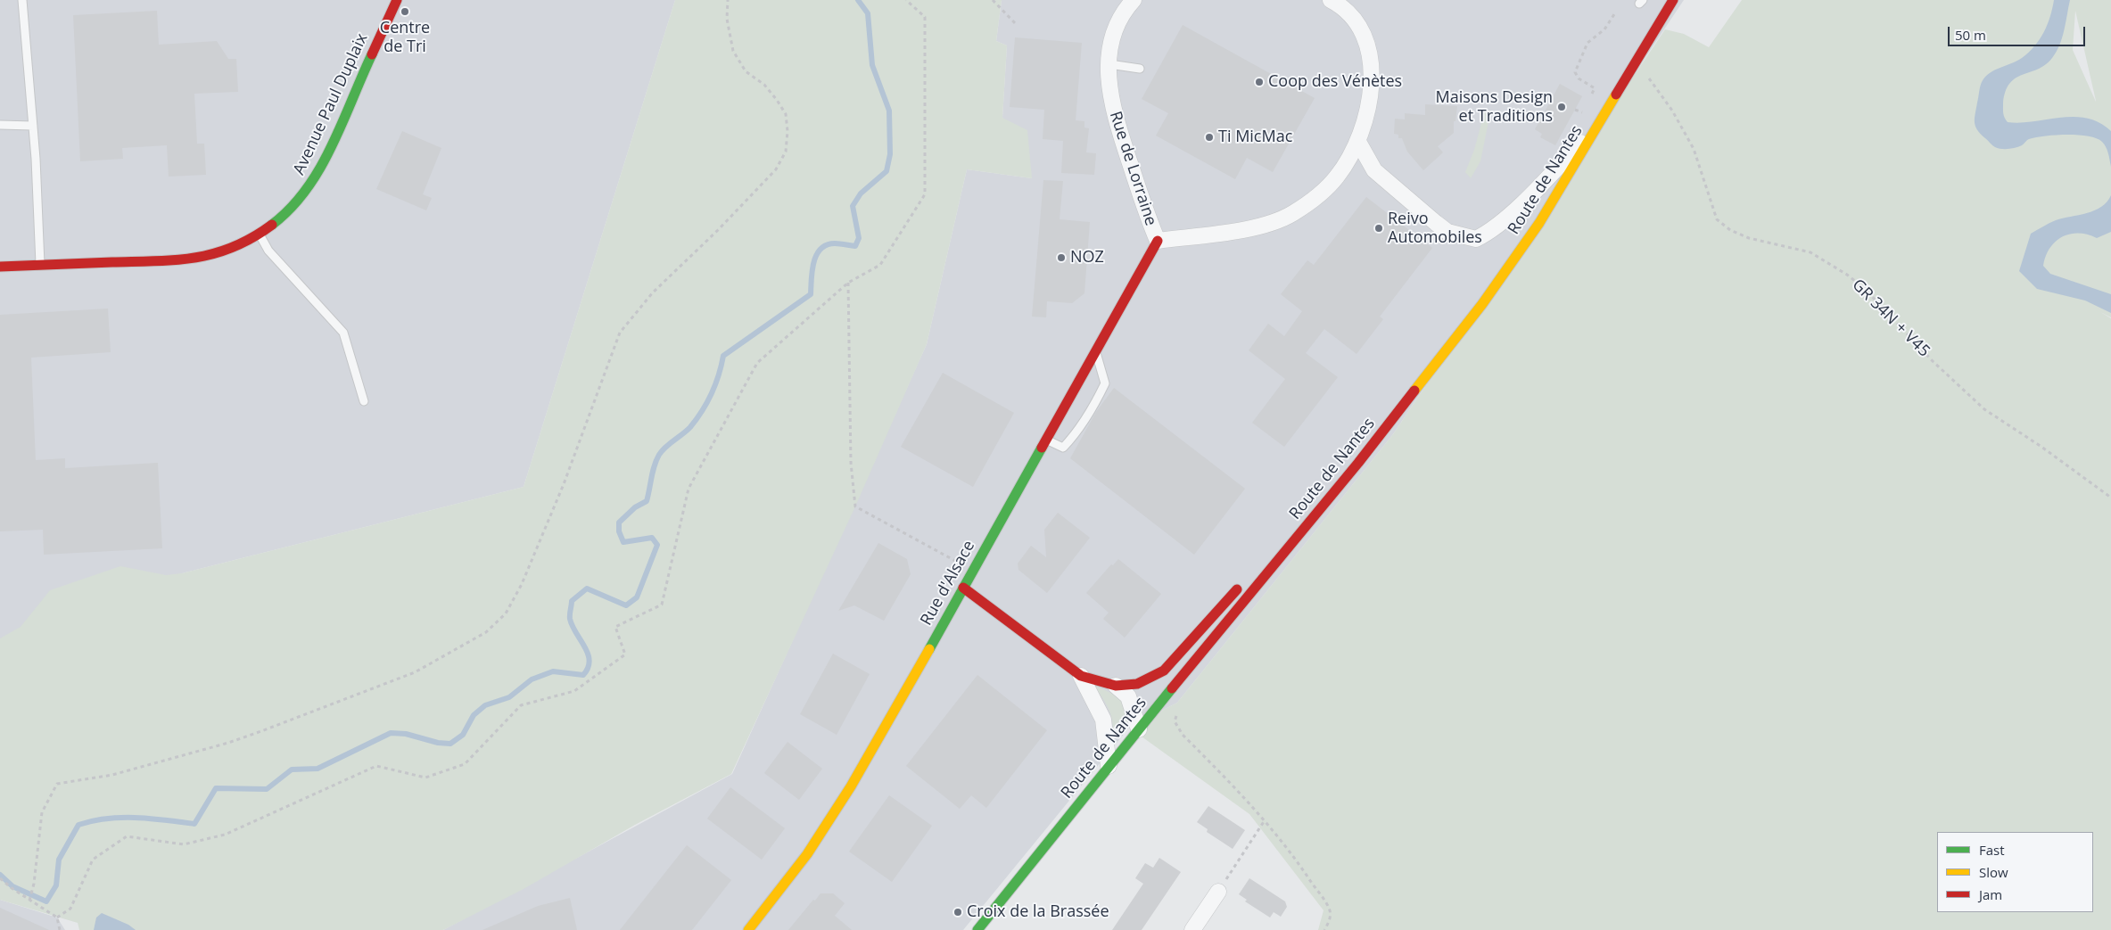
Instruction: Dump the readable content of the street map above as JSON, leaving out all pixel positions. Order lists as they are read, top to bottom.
{
  "streets": {
    "main road": ["Avenue Paul Duplaix", "Route de Nantes", "Rue d'Alsace"],
    "street": ["Rue de Lorraine"],
    "path": ["GR 34N + V45"]
  },
  "crossings": [
    ["Rue de Lorraine", "Rue d'Alsace"]
  ],
  "places": [
    "Centre de Tri",
    "Coop des Vénètes",
    "Maisons Design et Traditions",
    "Ti MicMac",
    "Reivo Automobiles",
    "NOZ",
    "Croix de la Brassée"
  ],
  "legend": ["Fast", "Slow", "Jam"],
  "scale_bar": "50 m"
}
